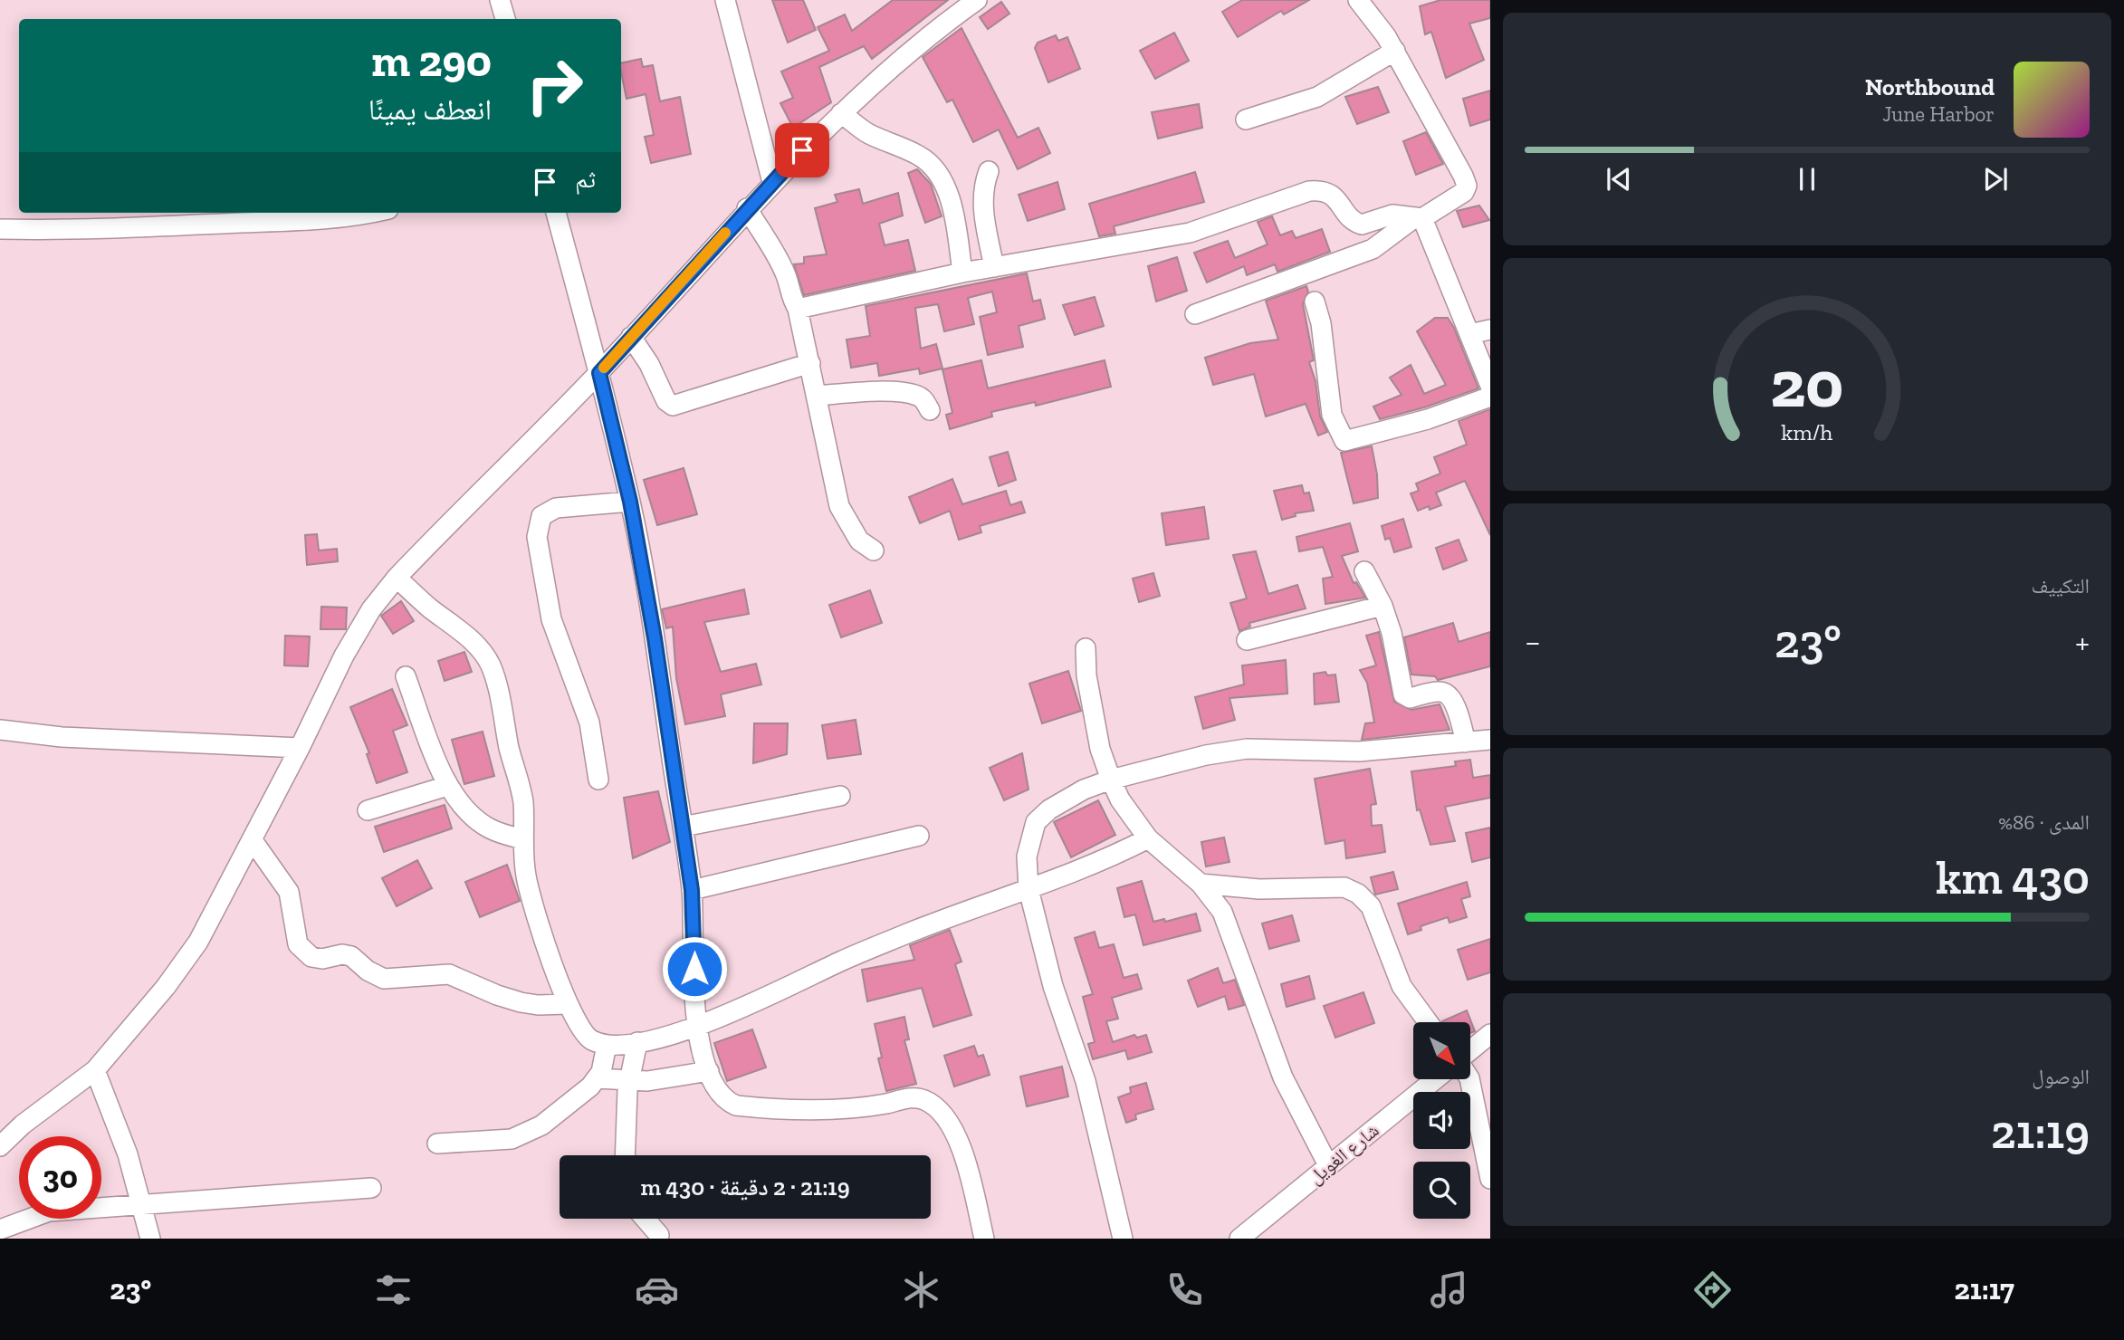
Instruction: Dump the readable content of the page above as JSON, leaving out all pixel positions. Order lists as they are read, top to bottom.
{
  "streets": {
    "street": ["شارع الغويل"]
  },
  "north": "bottom right",
  "page": {
    "turn": ["290 m", "انعطف يمينًا"],
    "song": ["Northbound", "June Harbor"],
    "then": "ثم",
    "tile": [
      "التكييف",
      ["المدى · 86%", "430 km"],
      ["الوصول", "21:19"]
    ],
    "heat": ["−", "23°", "+"],
    "limit": "30",
    "trip": "21:19 · 2 دقيقة · 430 m",
    "tabs": ["21:17", "23°"],
    "gauge": ["20", "km/h"]
  }
}
